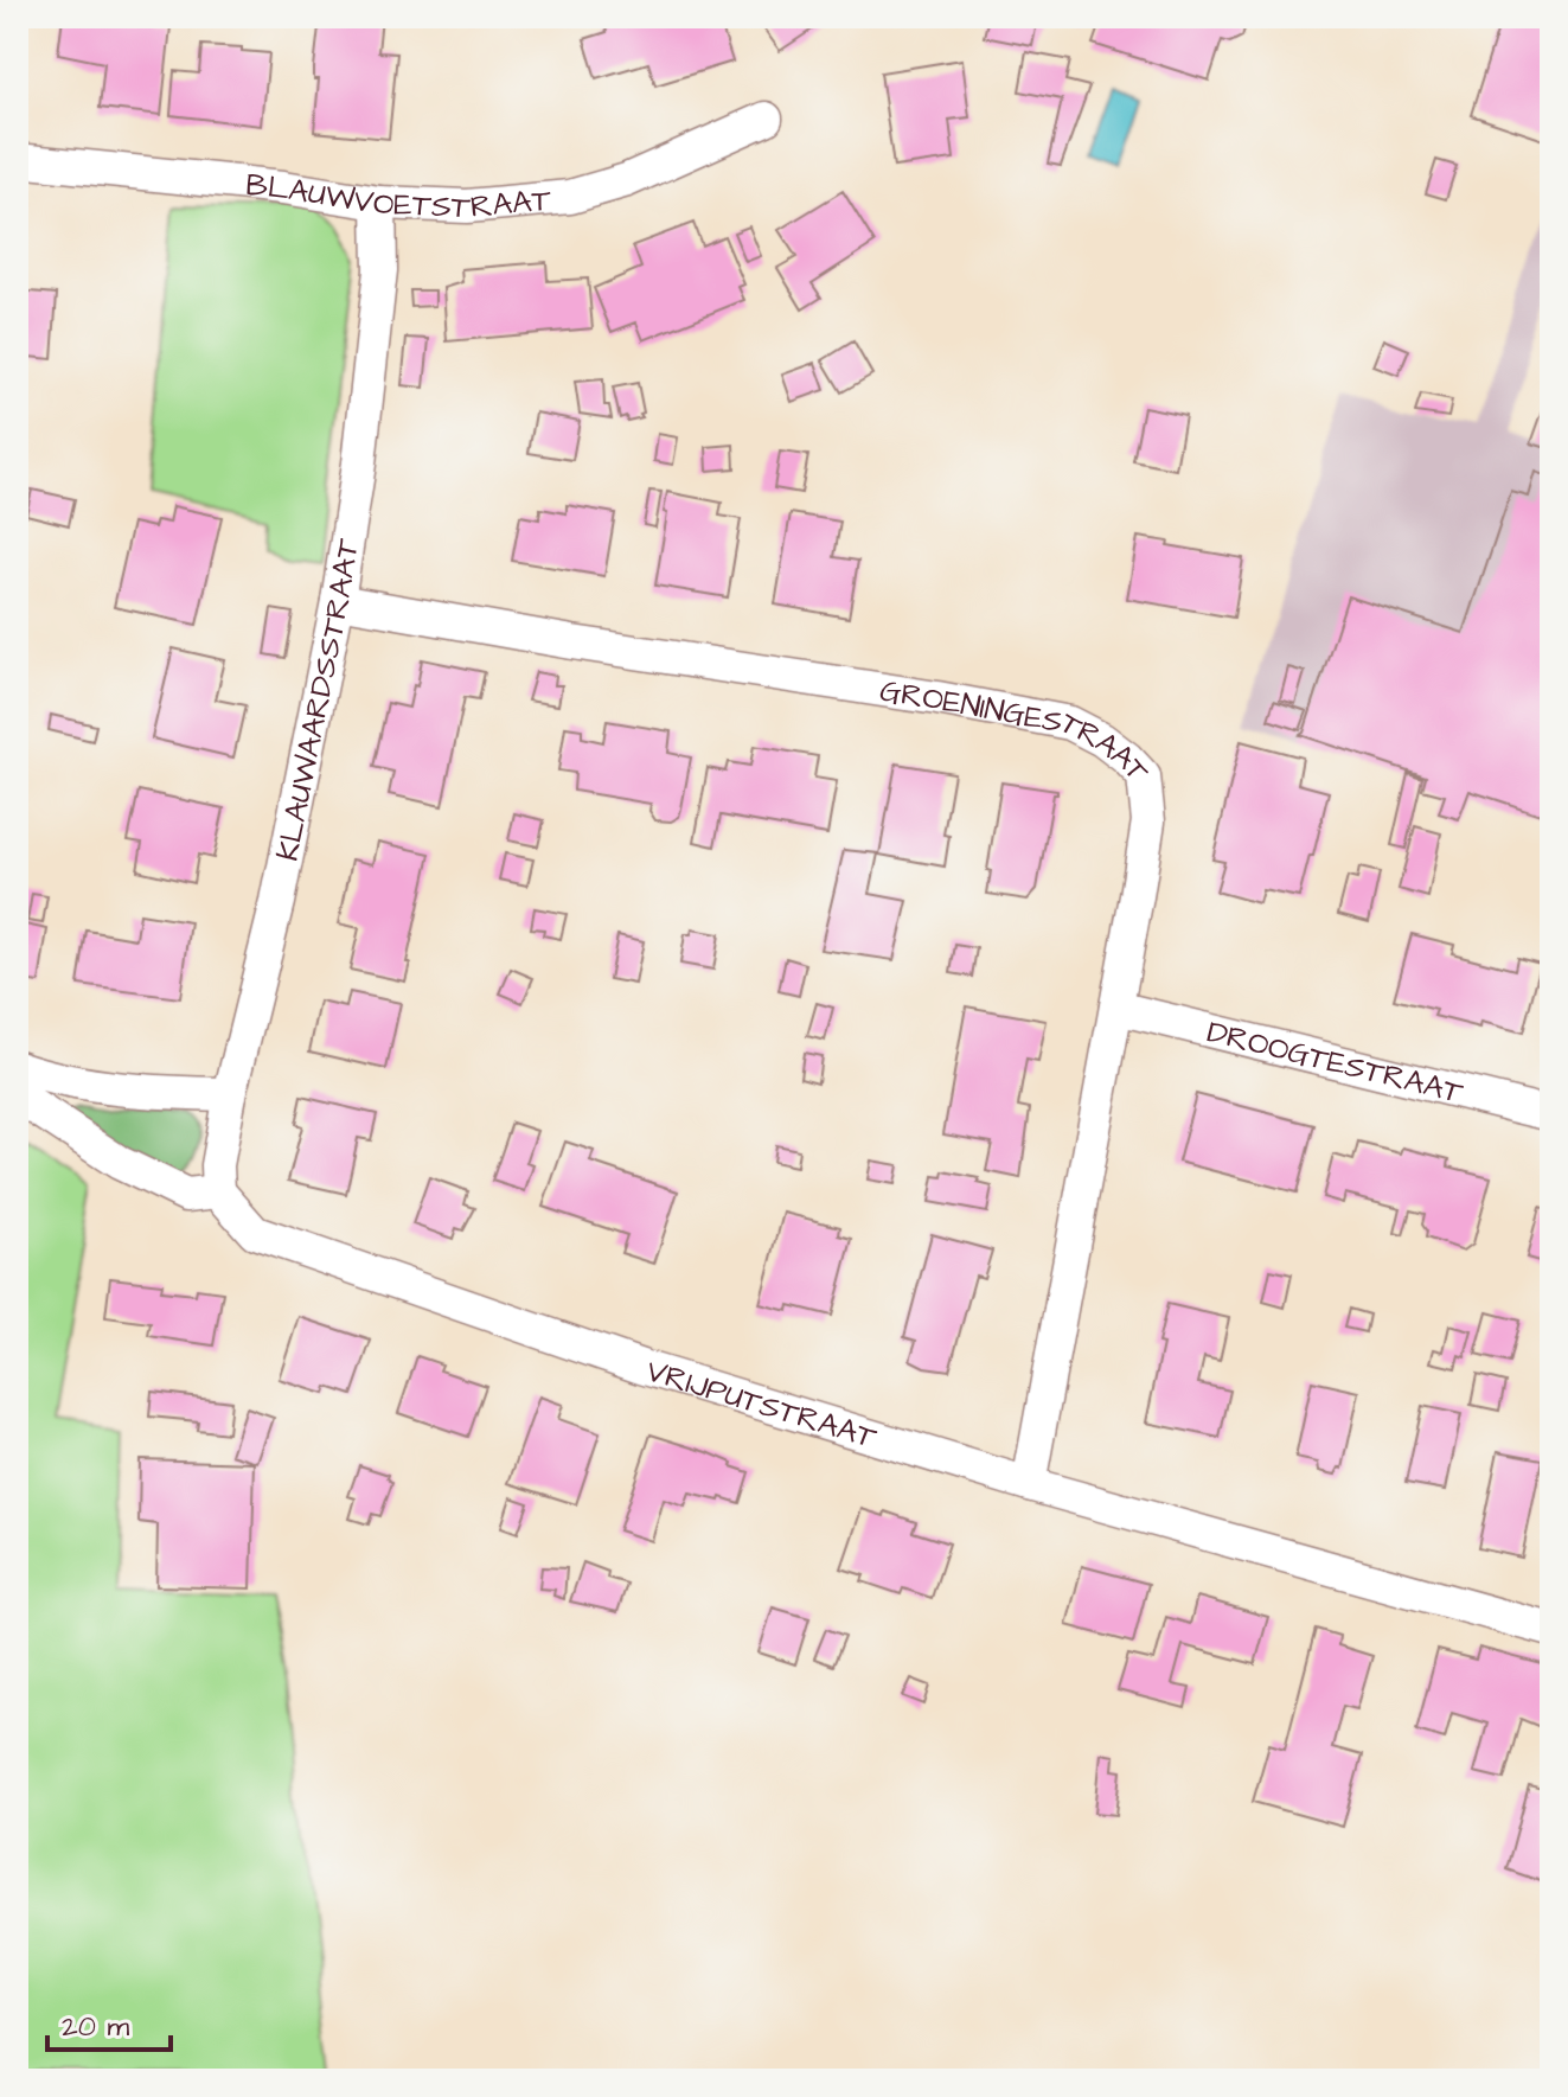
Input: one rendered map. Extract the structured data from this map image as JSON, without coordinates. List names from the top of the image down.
{
  "streets": {
    "street": [
      "BLAUWVOETSTRAAT",
      "KLAUWAARDSSTRAAT",
      "GROENINGESTRAAT",
      "DROOGTESTRAAT",
      "VRIJPUTSTRAAT"
    ]
  },
  "crossings": [
    ["BLAUWVOETSTRAAT", "KLAUWAARDSSTRAAT"],
    ["KLAUWAARDSSTRAAT", "GROENINGESTRAAT"],
    ["KLAUWAARDSSTRAAT", "VRIJPUTSTRAAT"],
    ["GROENINGESTRAAT", "DROOGTESTRAAT"],
    ["GROENINGESTRAAT", "VRIJPUTSTRAAT"]
  ],
  "scale_bar": "20 m"
}
